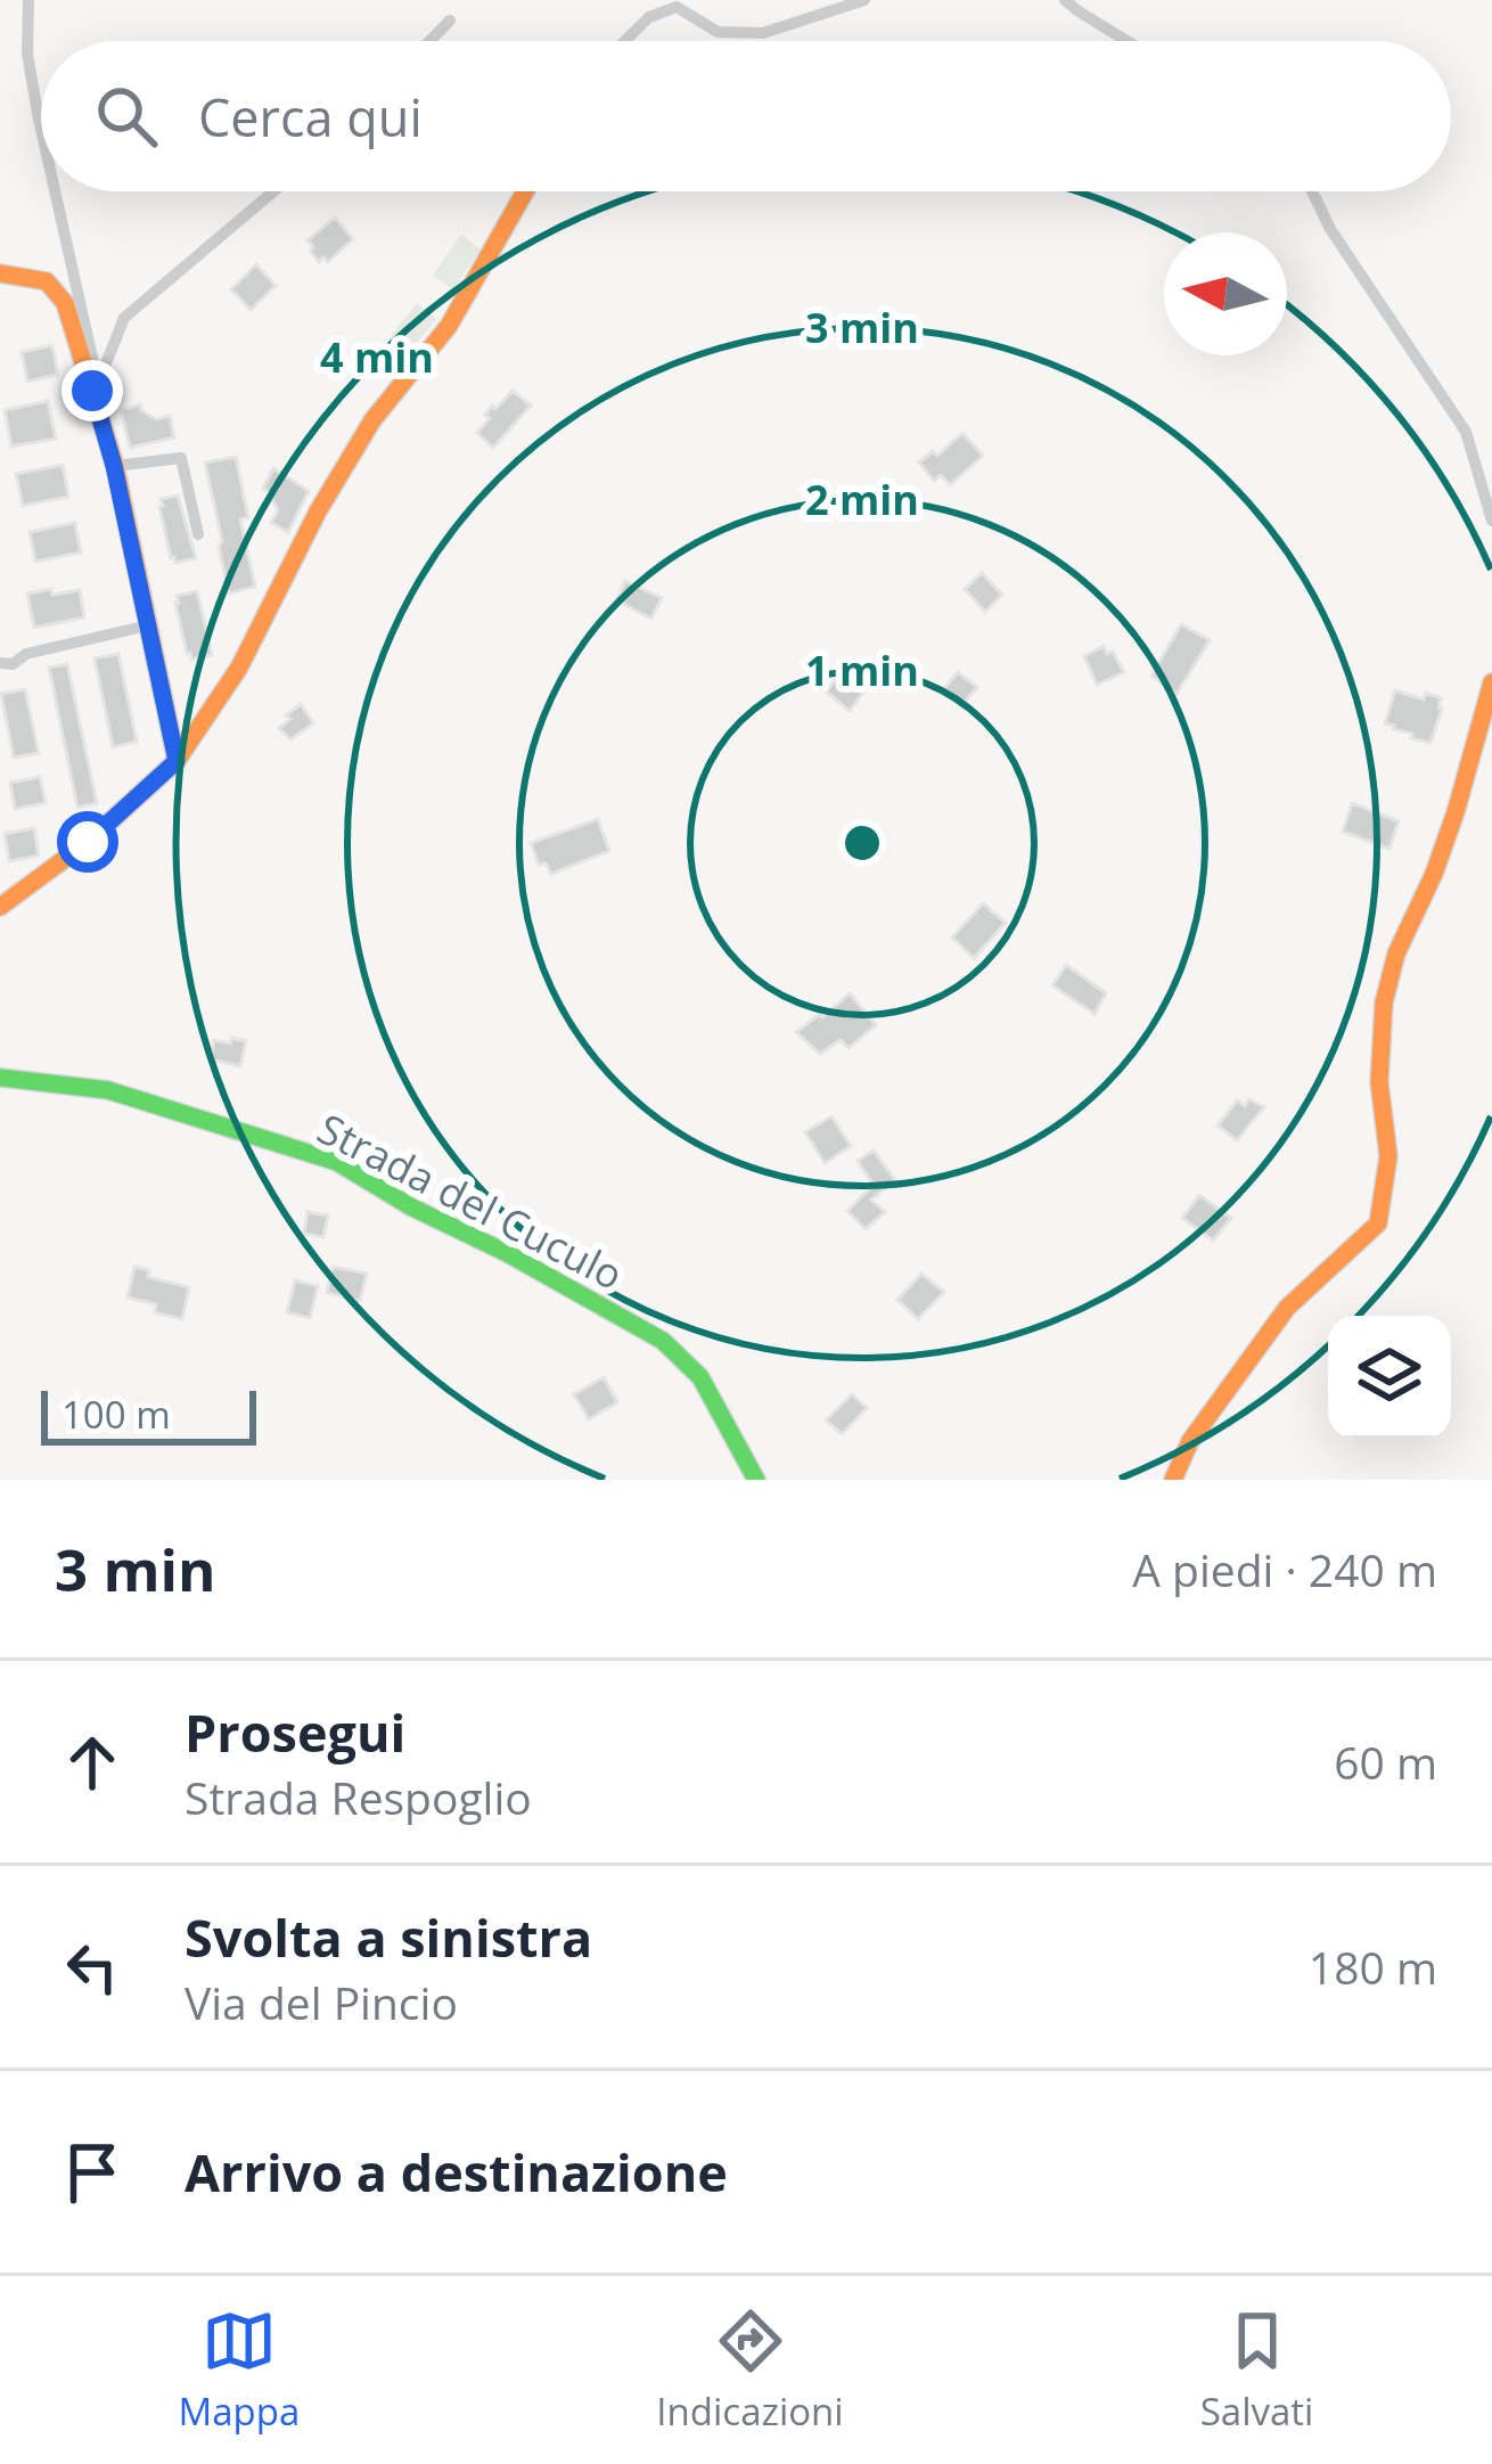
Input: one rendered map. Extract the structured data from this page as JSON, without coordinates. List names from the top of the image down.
{
  "streets": {
    "street": ["Strada del Cuculo"]
  },
  "scale_bar": "100 m",
  "north": "left",
  "page": {
    "search": "Cerca qui",
    "scale": "100 m",
    "heading": ["3 min", "A piedi · 240 m"],
    "list": [
      ["Prosegui", "Strada Respoglio", "60 m"],
      ["Svolta a sinistra", "Via del Pincio", "180 m"],
      "Arrivo a destinazione"
    ],
    "nav": ["Mappa", "Indicazioni", "Salvati"]
  },
  "rings": [
    "3 min",
    "4 min",
    "2 min",
    "1 min"
  ]
}
